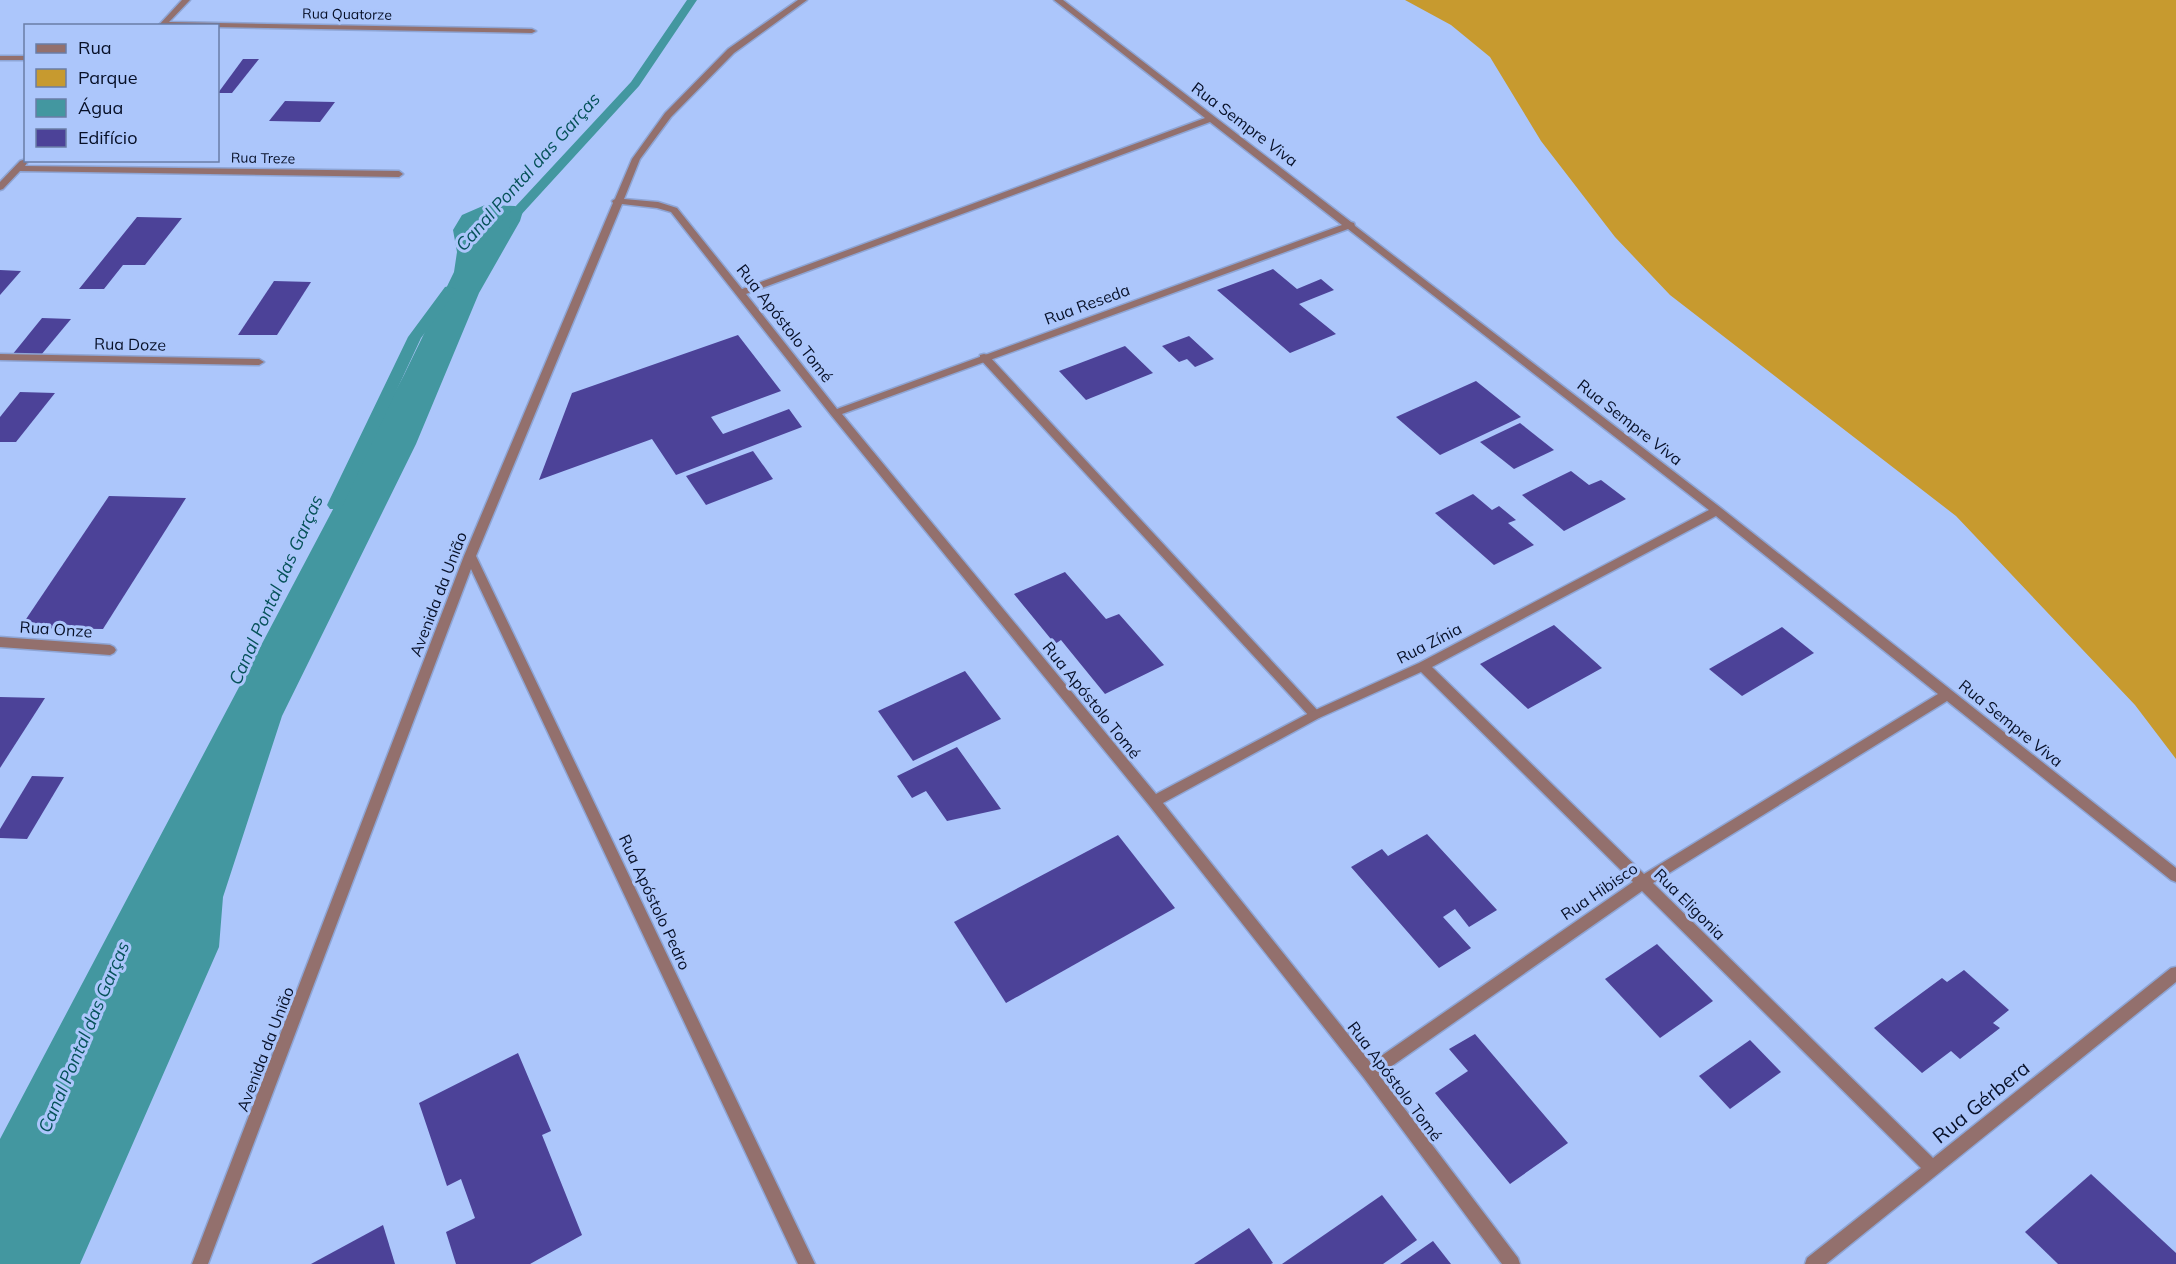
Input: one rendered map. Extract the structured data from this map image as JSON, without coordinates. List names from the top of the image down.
{
  "streets": {
    "street": [
      "Rua Quatorze",
      "Rua Sempre Viva",
      "Rua Treze",
      "Rua Reseda",
      "Rua Apóstolo Tomé",
      "Rua Doze",
      "Avenida da União",
      "Rua Onze",
      "Rua Zínia",
      "Rua Hibisco",
      "Rua Apóstolo Pedro",
      "Rua Eligonia",
      "Rua Gérbera"
    ]
  },
  "crossings": [
    ["Rua Sempre Viva", "Rua Reseda"],
    ["Rua Sempre Viva", "Rua Zínia"],
    ["Rua Sempre Viva", "Rua Hibisco"],
    ["Rua Reseda", "Rua Apóstolo Tomé"],
    ["Rua Apóstolo Tomé", "Avenida da União"],
    ["Rua Apóstolo Tomé", "Rua Zínia"],
    ["Rua Apóstolo Tomé", "Rua Hibisco"],
    ["Avenida da União", "Rua Apóstolo Pedro"],
    ["Rua Zínia", "Rua Eligonia"],
    ["Rua Hibisco", "Rua Eligonia"],
    ["Rua Eligonia", "Rua Gérbera"]
  ],
  "water": ["Canal Pontal das Garças"],
  "legend": [
    "Rua",
    "Parque",
    "Água",
    "Edifício"
  ]
}
